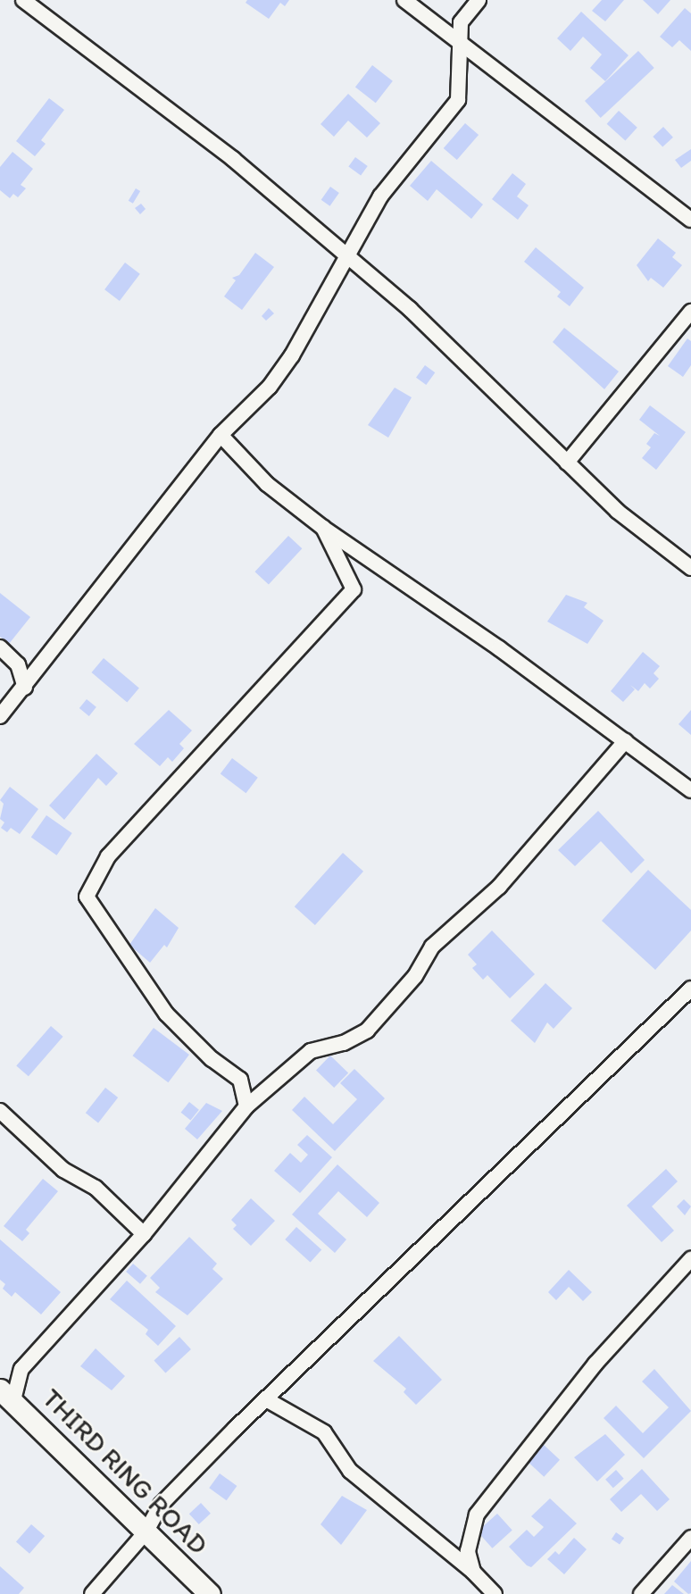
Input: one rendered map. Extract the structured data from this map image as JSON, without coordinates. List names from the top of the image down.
{
  "streets": {
    "street": ["THIRD RING ROAD"]
  }
}
